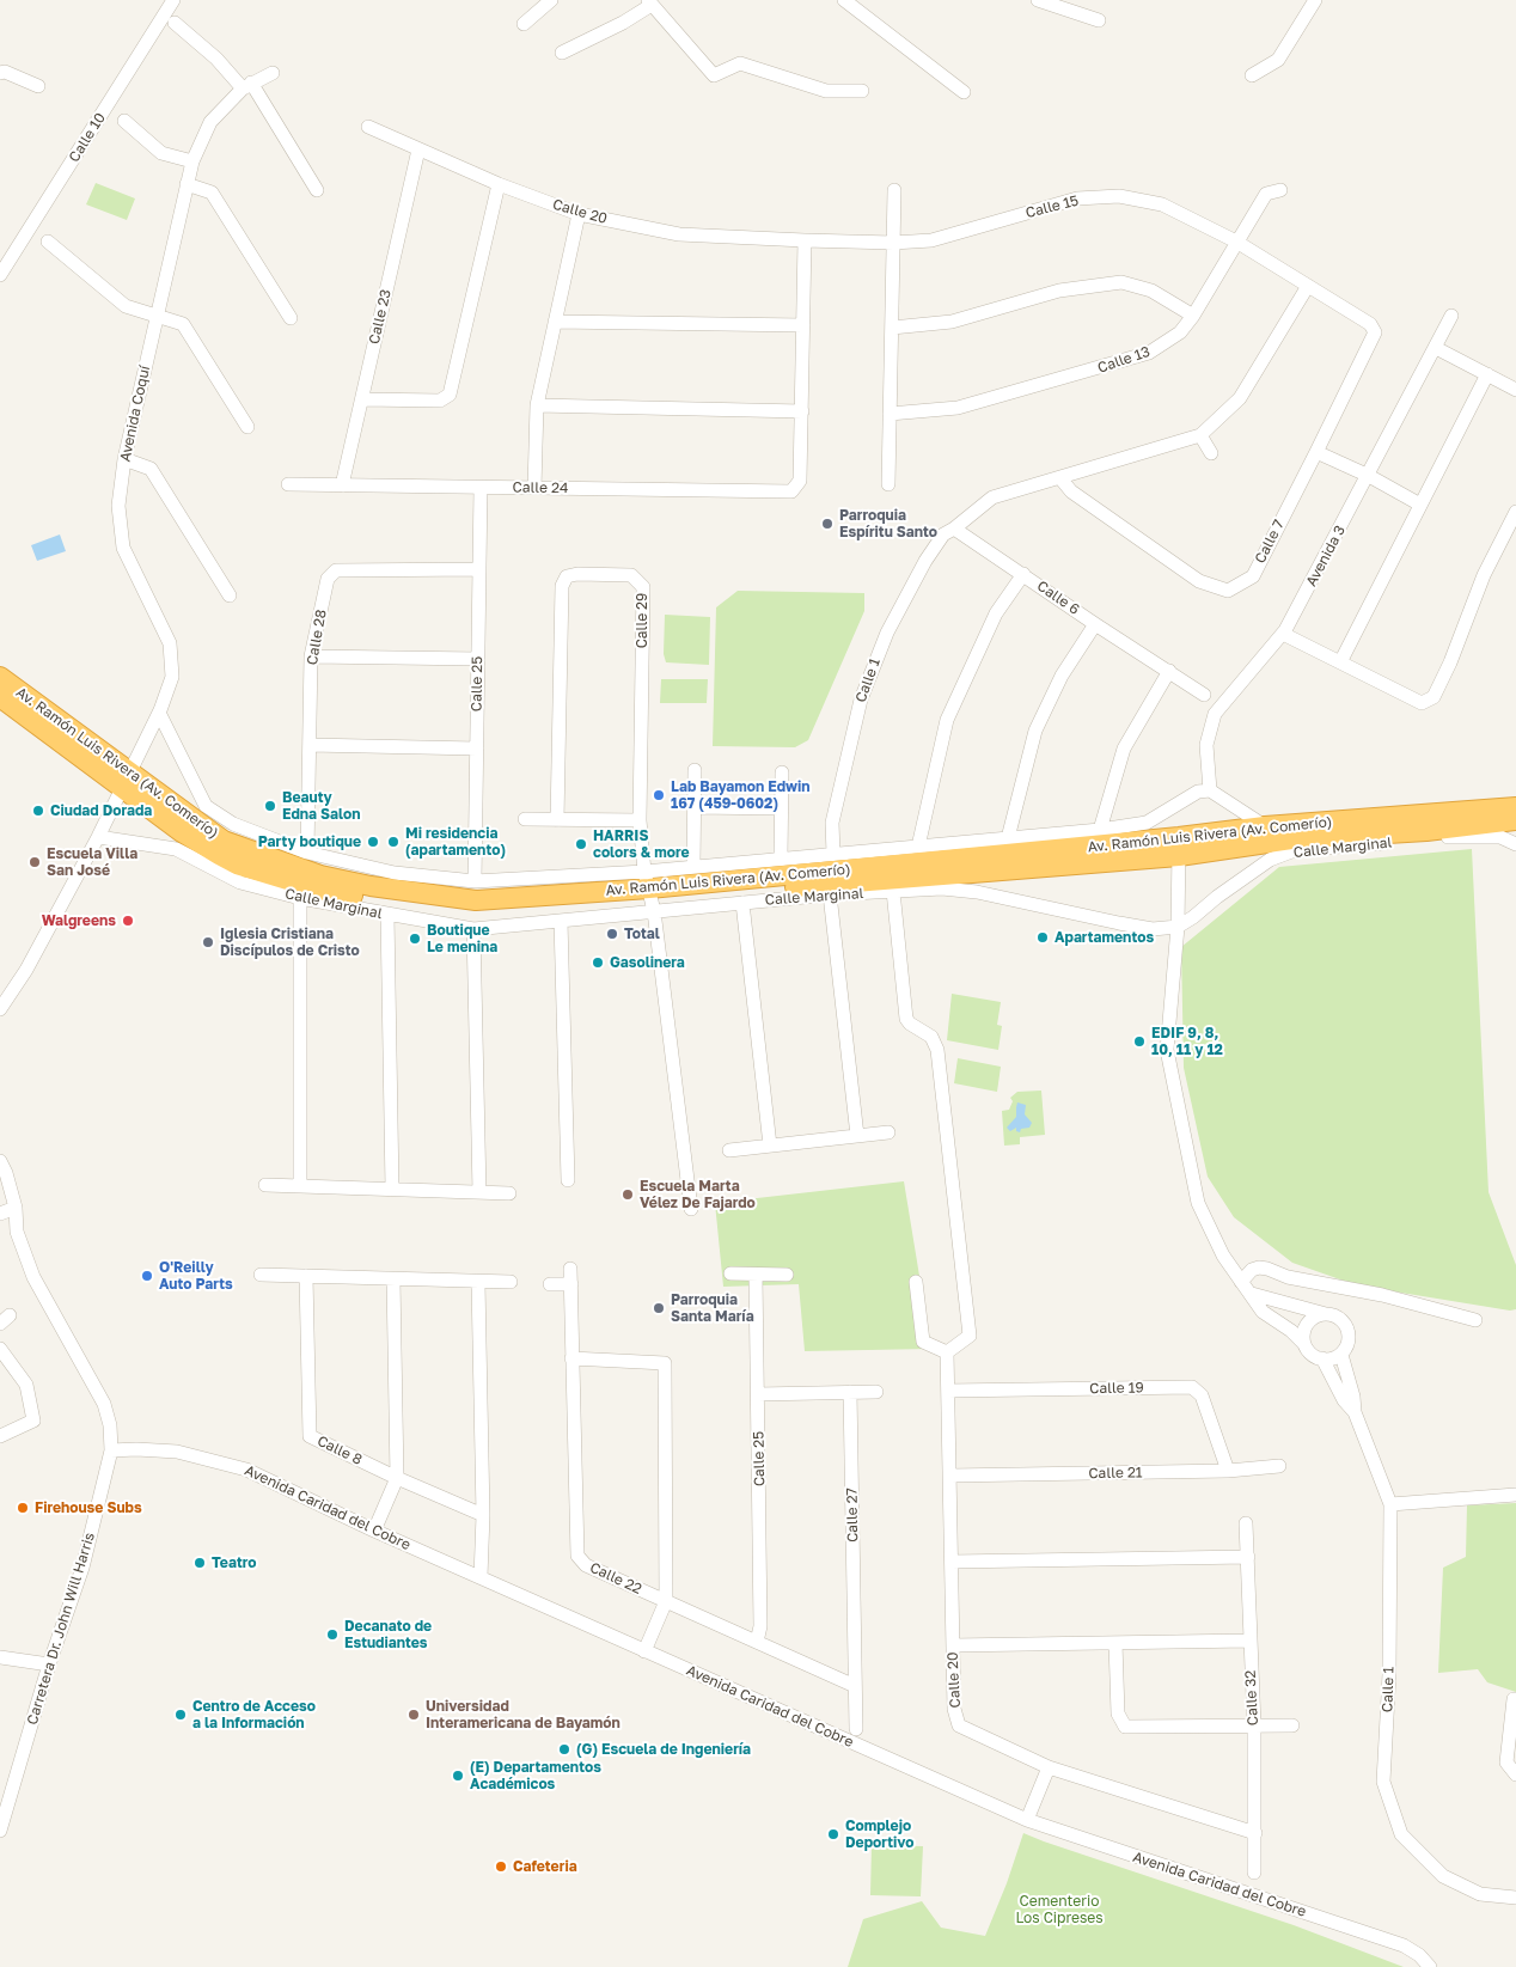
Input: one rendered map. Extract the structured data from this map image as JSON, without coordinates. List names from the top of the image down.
{
  "streets": {
    "highway": ["Av. Ramón Luis Rivera (Av. Comerío)"],
    "street": [
      "Calle 10",
      "Calle 15",
      "Calle 20",
      "Calle 23",
      "Calle 13",
      "Avenida Coquí",
      "Calle 24",
      "Calle 7",
      "Avenida 3",
      "Calle 6",
      "Calle 29",
      "Calle 28",
      "Calle 1",
      "Calle 25",
      "Calle Marginal",
      "Calle 19",
      "Calle 8",
      "Calle 21",
      "Avenida Caridad del Cobre",
      "Calle 27",
      "Calle 22",
      "Carretera Dr. John Will Harris",
      "Calle 32"
    ]
  },
  "crossings": [
    ["Calle 15", "Calle 20"],
    ["Calle 15", "Calle 13"],
    ["Calle 15", "Calle 7"],
    ["Calle 20", "Calle 23"],
    ["Calle 20", "Calle 19"],
    ["Calle 20", "Calle 21"],
    ["Calle 20", "Calle 32"],
    ["Calle 23", "Calle 24"],
    ["Avenida Coquí", "Av. Ramón Luis Rivera (Av. Comerío)"],
    ["Avenida Coquí", "Calle Marginal"],
    ["Calle 24", "Calle 25"],
    ["Avenida 3", "Calle Marginal"],
    ["Calle 6", "Calle 1"],
    ["Calle 29", "Av. Ramón Luis Rivera (Av. Comerío)"],
    ["Calle 29", "Calle Marginal"],
    ["Calle 28", "Calle 25"],
    ["Calle 28", "Calle Marginal"],
    ["Calle 1", "Calle Marginal"],
    ["Calle 25", "Calle Marginal"],
    ["Calle 25", "Calle 22"],
    ["Av. Ramón Luis Rivera (Av. Comerío)", "Calle Marginal"],
    ["Calle 19", "Calle 21"],
    ["Avenida Caridad del Cobre", "Carretera Dr. John Will Harris"],
    ["Calle 27", "Calle 22"]
  ],
  "parks": ["Cementerio Los Cipreses"],
  "places": [
    "Parroquia Espíritu Santo",
    "Lab Bayamon Edwin 167 (459-0602)",
    "Beauty Edna Salon",
    "Ciudad Dorada",
    "Party boutique",
    "Mi residencia (apartamento)",
    "HARRIS colors & more",
    "Escuela Villa San José",
    "Walgreens",
    "Total",
    "Apartamentos",
    "Boutique Le menina",
    "Iglesia Cristiana Discípulos de Cristo",
    "Gasolinera",
    "EDIF 9, 8, 10, 11 y 12",
    "Escuela Marta Vélez De Fajardo",
    "O'Reilly Auto Parts",
    "Parroquia Santa María",
    "Firehouse Subs",
    "Teatro",
    "Decanato de Estudiantes",
    "Centro de Acceso a la Información",
    "Universidad Interamericana de Bayamón",
    "(G) Escuela de Ingeniería",
    "(E) Departamentos Académicos",
    "Complejo Deportivo",
    "Cafeteria"
  ]
}
